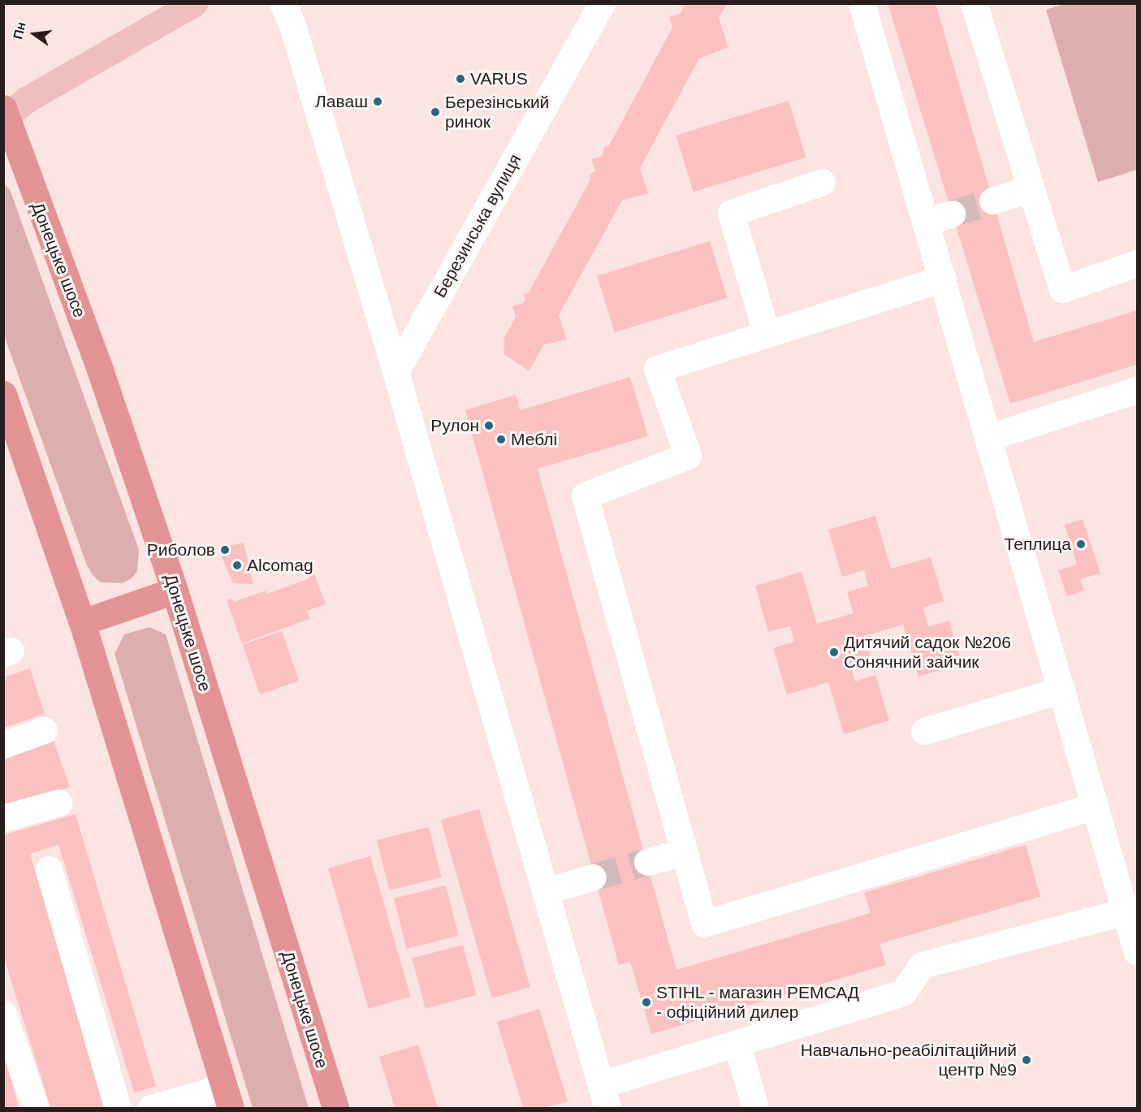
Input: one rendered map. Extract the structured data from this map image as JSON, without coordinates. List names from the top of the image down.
{
  "streets": {
    "highway": ["Донецьке шосе"],
    "street": ["Березинська вулиця"]
  },
  "places": [
    "VARUS",
    "Лаваш",
    "Березінський ринок",
    "Рулон",
    "Меблі",
    "Теплица",
    "Риболов",
    "Alcomag",
    "Дитячий садок №206 Сонячний зайчик",
    "STIHL - магазин РЕМСАД - офіційний дилер",
    "Навчально-реабілітаційний центр №9"
  ],
  "north": "left"
}
